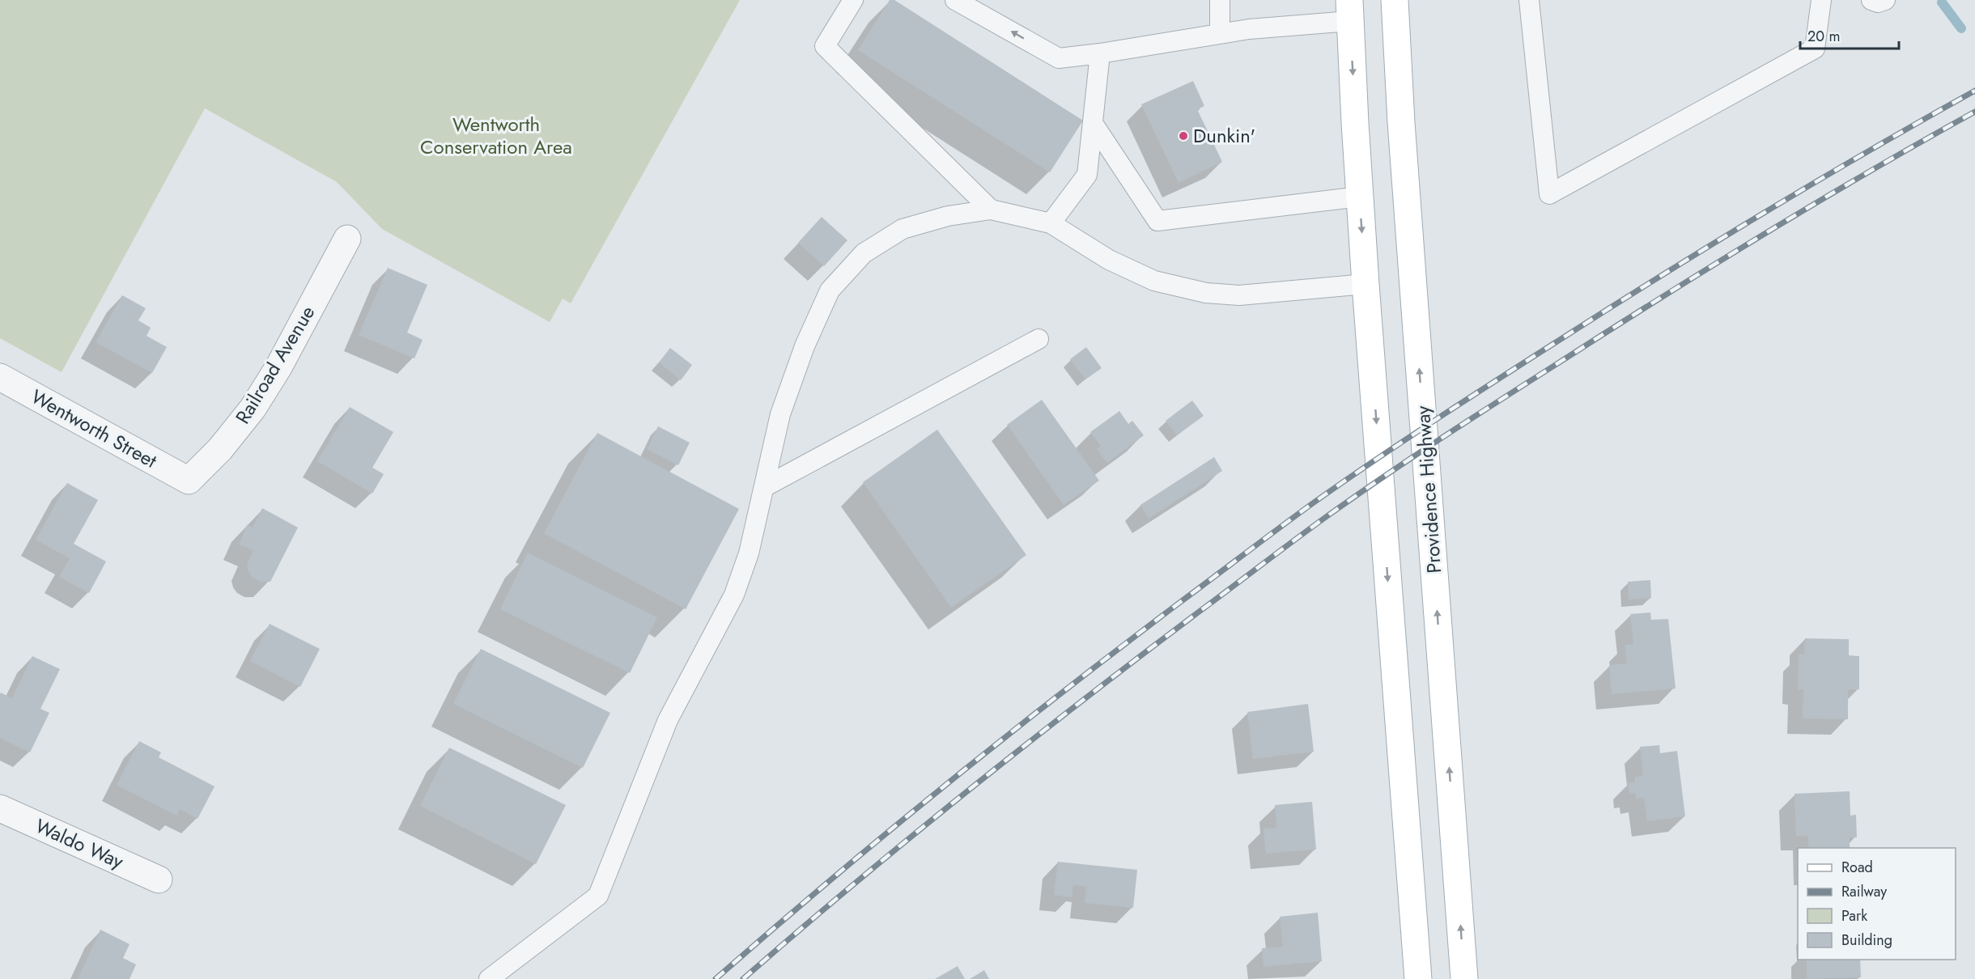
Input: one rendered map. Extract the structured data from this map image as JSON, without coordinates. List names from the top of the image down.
{
  "streets": {
    "main road": ["Providence Highway"],
    "street": ["Railroad Avenue", "Wentworth Street", "Waldo Way"]
  },
  "crossings": [
    ["Railroad Avenue", "Wentworth Street"]
  ],
  "parks": ["Wentworth Conservation Area"],
  "places": ["Dunkin'"],
  "legend": [
    "Road",
    "Railway",
    "Park",
    "Building"
  ],
  "scale_bar": "20 m"
}
